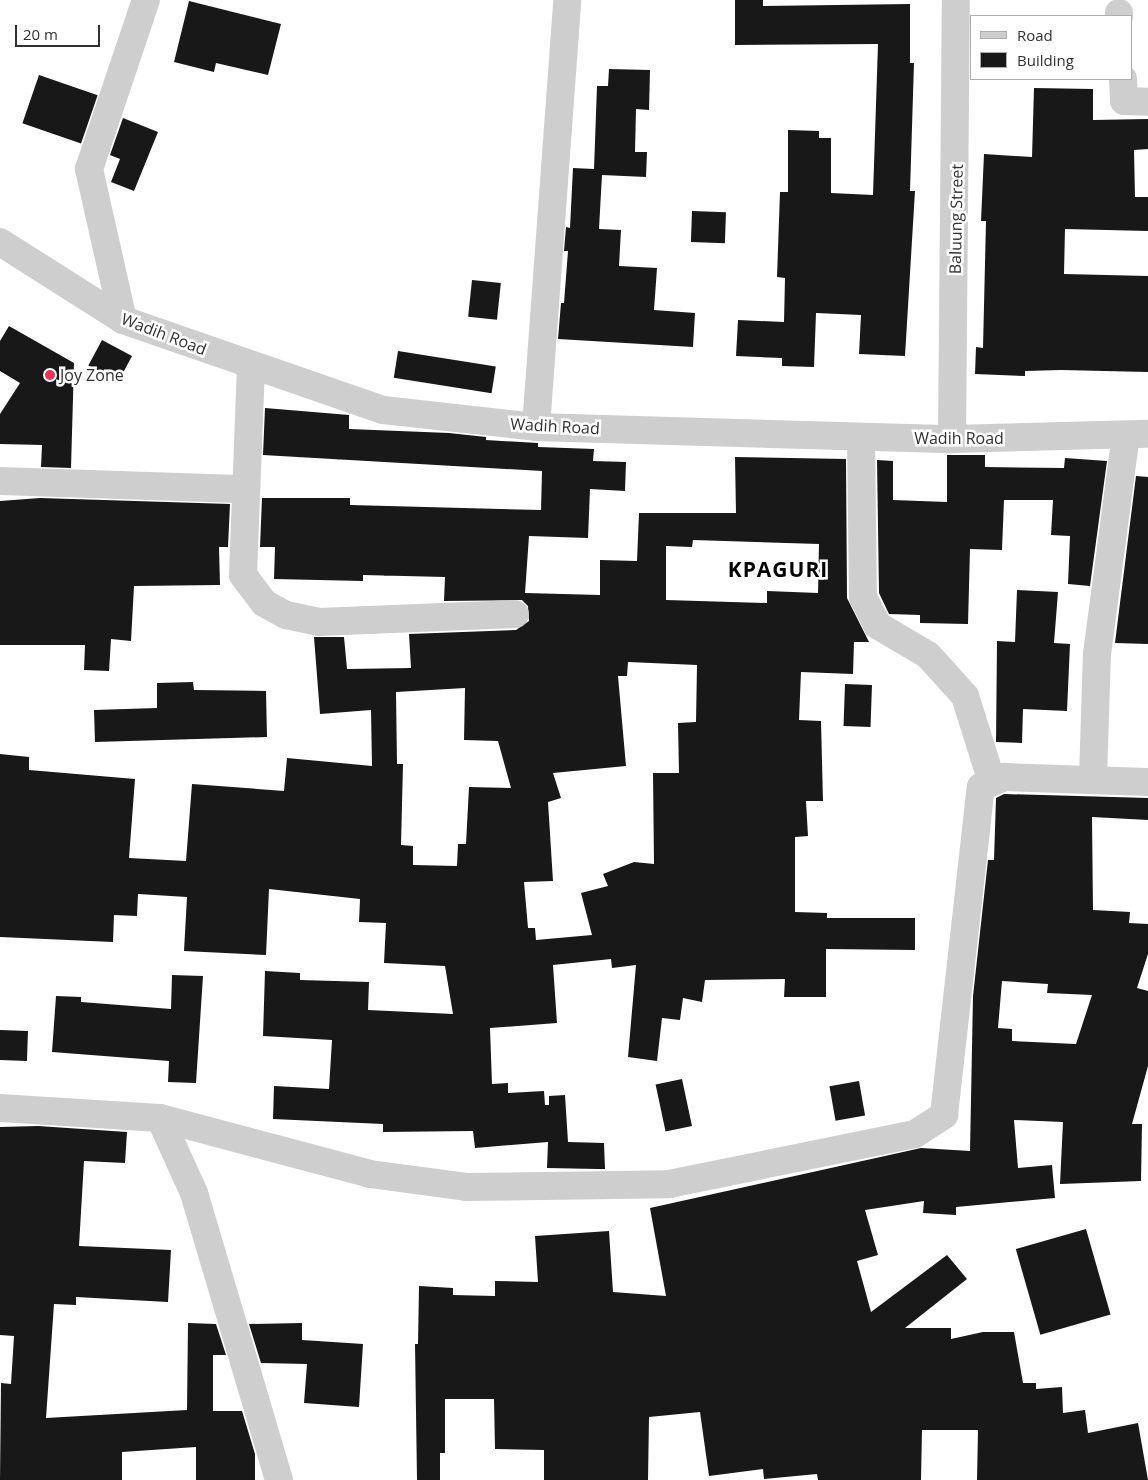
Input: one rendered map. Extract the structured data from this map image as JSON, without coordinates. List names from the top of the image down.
{
  "streets": {
    "street": ["Baluung Street", "Wadih Road"]
  },
  "crossings": [
    ["Baluung Street", "Wadih Road"]
  ],
  "districts": ["KPAGURI"],
  "places": ["Joy Zone"],
  "legend": ["Road", "Building"],
  "scale_bar": "20 m"
}
